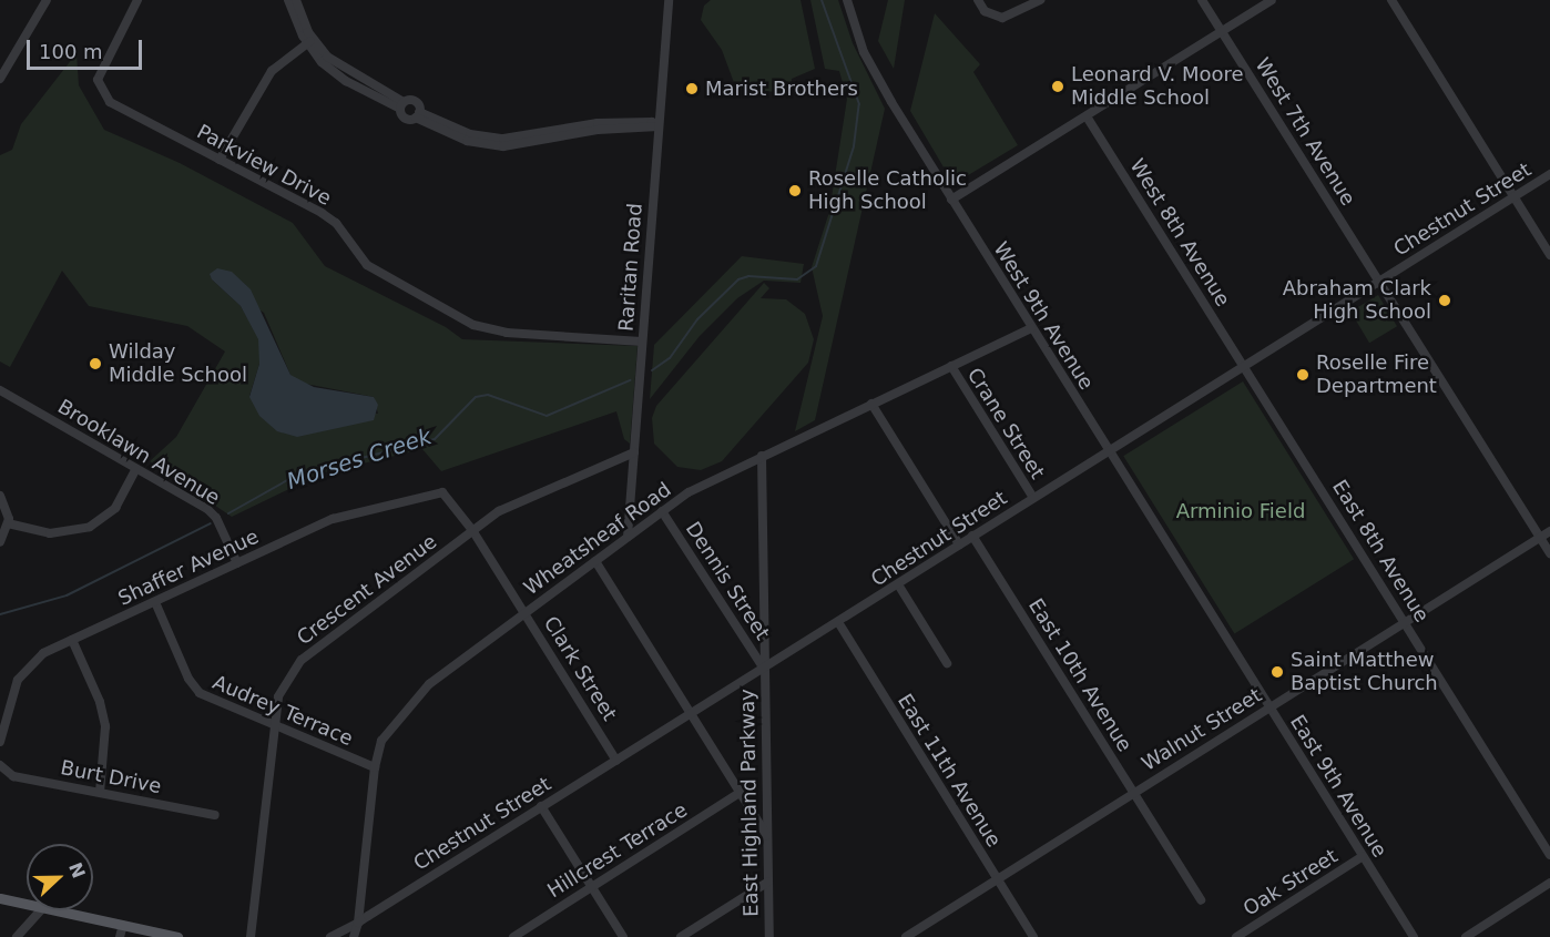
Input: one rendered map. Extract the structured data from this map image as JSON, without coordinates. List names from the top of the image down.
{
  "streets": {
    "street": [
      "West 7th Avenue",
      "Parkview Drive",
      "Chestnut Street",
      "West 8th Avenue",
      "Raritan Road",
      "West 9th Avenue",
      "Crane Street",
      "Brooklawn Avenue",
      "Wheatsheaf Road",
      "East 8th Avenue",
      "Shaffer Avenue",
      "Dennis Street",
      "Crescent Avenue",
      "Clark Street",
      "East 10th Avenue",
      "Audrey Terrace",
      "Walnut Street",
      "East 11th Avenue",
      "Burt Drive",
      "East 9th Avenue",
      "East Highland Parkway",
      "Hillcrest Terrace",
      "Oak Street"
    ]
  },
  "crossings": [
    ["West 7th Avenue", "Chestnut Street"],
    ["West 7th Avenue", "Walnut Street"],
    ["Parkview Drive", "Raritan Road"],
    ["Chestnut Street", "West 8th Avenue"],
    ["Chestnut Street", "West 9th Avenue"],
    ["Chestnut Street", "Crane Street"],
    ["Chestnut Street", "Wheatsheaf Road"],
    ["Chestnut Street", "East 8th Avenue"],
    ["Chestnut Street", "Dennis Street"],
    ["Chestnut Street", "Clark Street"],
    ["Chestnut Street", "East 10th Avenue"],
    ["Chestnut Street", "East 11th Avenue"],
    ["Chestnut Street", "East 9th Avenue"],
    ["Chestnut Street", "East Highland Parkway"],
    ["West 8th Avenue", "East 8th Avenue"],
    ["Raritan Road", "Wheatsheaf Road"],
    ["Raritan Road", "Crescent Avenue"],
    ["West 9th Avenue", "Wheatsheaf Road"],
    ["West 9th Avenue", "East 9th Avenue"],
    ["Crane Street", "Wheatsheaf Road"],
    ["Brooklawn Avenue", "Shaffer Avenue"],
    ["Wheatsheaf Road", "Dennis Street"],
    ["Wheatsheaf Road", "Clark Street"],
    ["Wheatsheaf Road", "Audrey Terrace"],
    ["Wheatsheaf Road", "East Highland Parkway"],
    ["East 8th Avenue", "Walnut Street"],
    ["Shaffer Avenue", "Clark Street"],
    ["Shaffer Avenue", "Audrey Terrace"],
    ["Dennis Street", "East Highland Parkway"],
    ["Crescent Avenue", "Clark Street"],
    ["Crescent Avenue", "Audrey Terrace"],
    ["East 10th Avenue", "Walnut Street"],
    ["Walnut Street", "East 11th Avenue"],
    ["Walnut Street", "East 9th Avenue"],
    ["East 9th Avenue", "Oak Street"]
  ],
  "water": ["Morses Creek"],
  "parks": ["Arminio Field"],
  "places": [
    "Leonard V. Moore Middle School",
    "Marist Brothers",
    "Roselle Catholic High School",
    "Abraham Clark High School",
    "Wilday Middle School",
    "Roselle Fire Department",
    "Saint Matthew Baptist Church"
  ],
  "scale_bar": "100 m",
  "north": "right"
}
